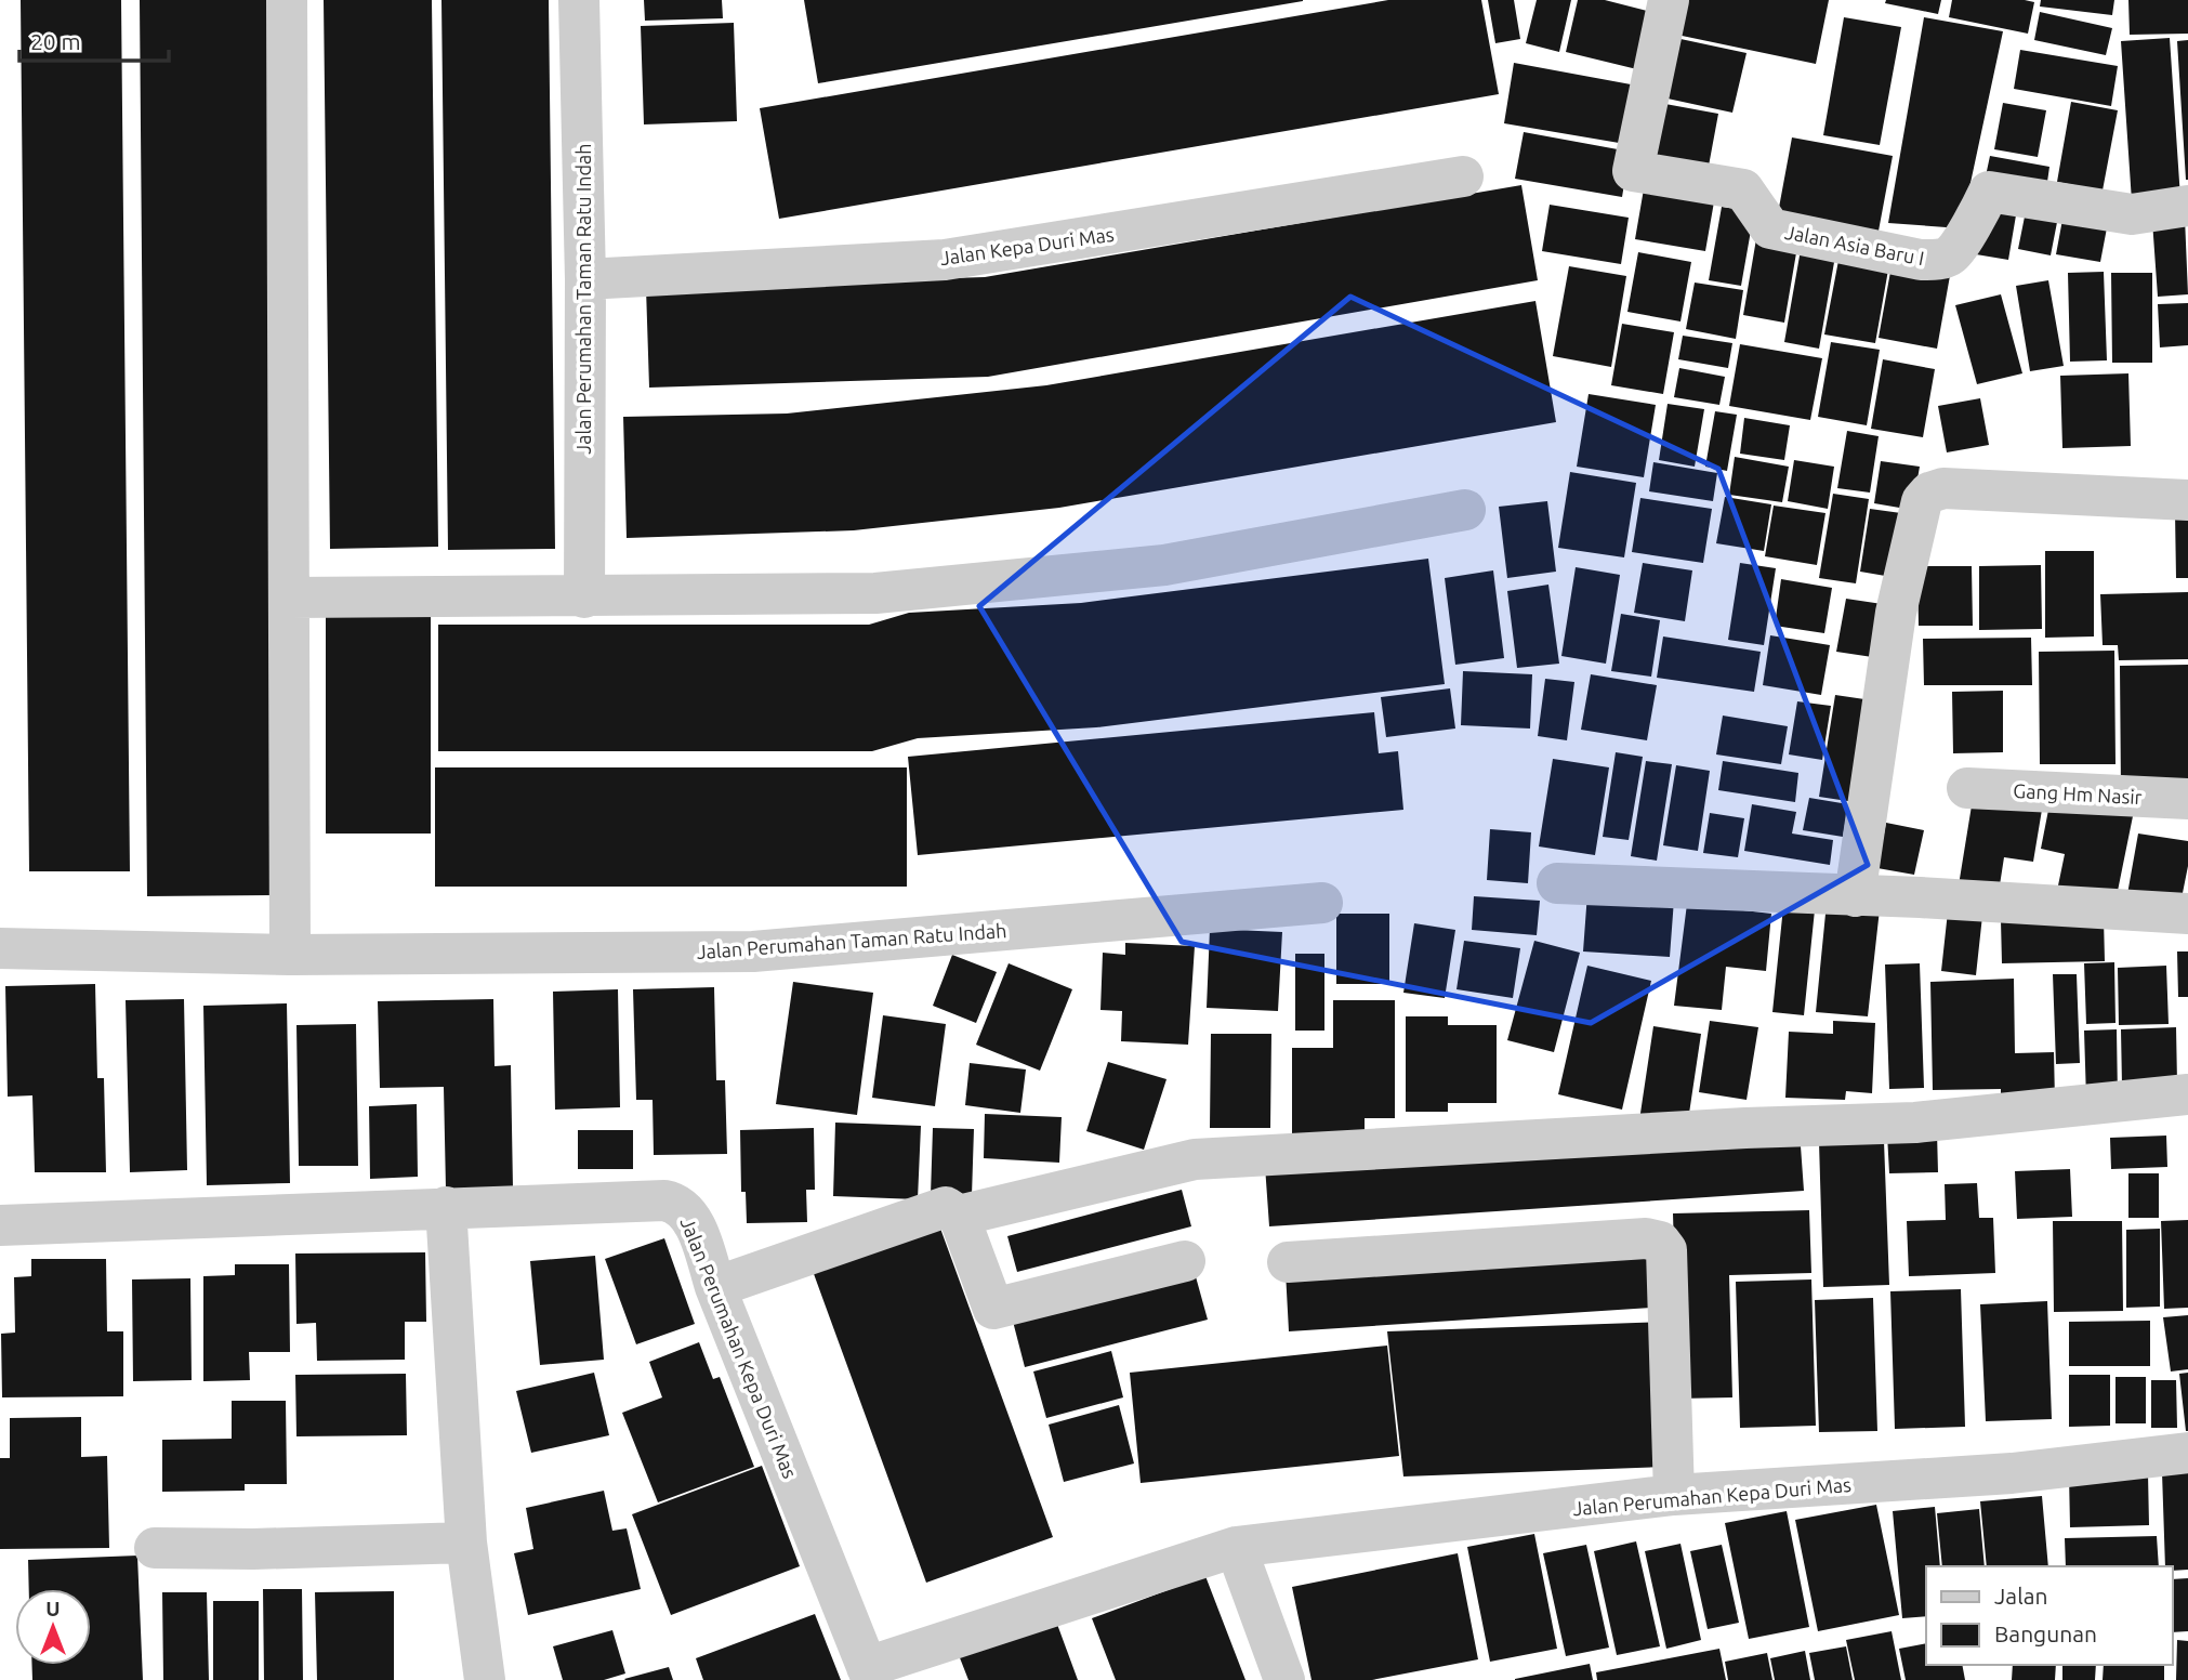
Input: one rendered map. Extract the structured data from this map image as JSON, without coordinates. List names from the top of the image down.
{
  "streets": {
    "street": [
      "Jalan Asia Baru I",
      "Jalan Kepa Duri Mas",
      "Jalan Perumahan Taman Ratu Indah",
      "Gang Hm Nasir",
      "Jalan Perumahan Kepa Duri Mas"
    ]
  },
  "crossings": [
    ["Jalan Kepa Duri Mas", "Jalan Perumahan Taman Ratu Indah"]
  ],
  "legend": ["Jalan", "Bangunan"],
  "scale_bar": "20 m",
  "north": "top"
}
